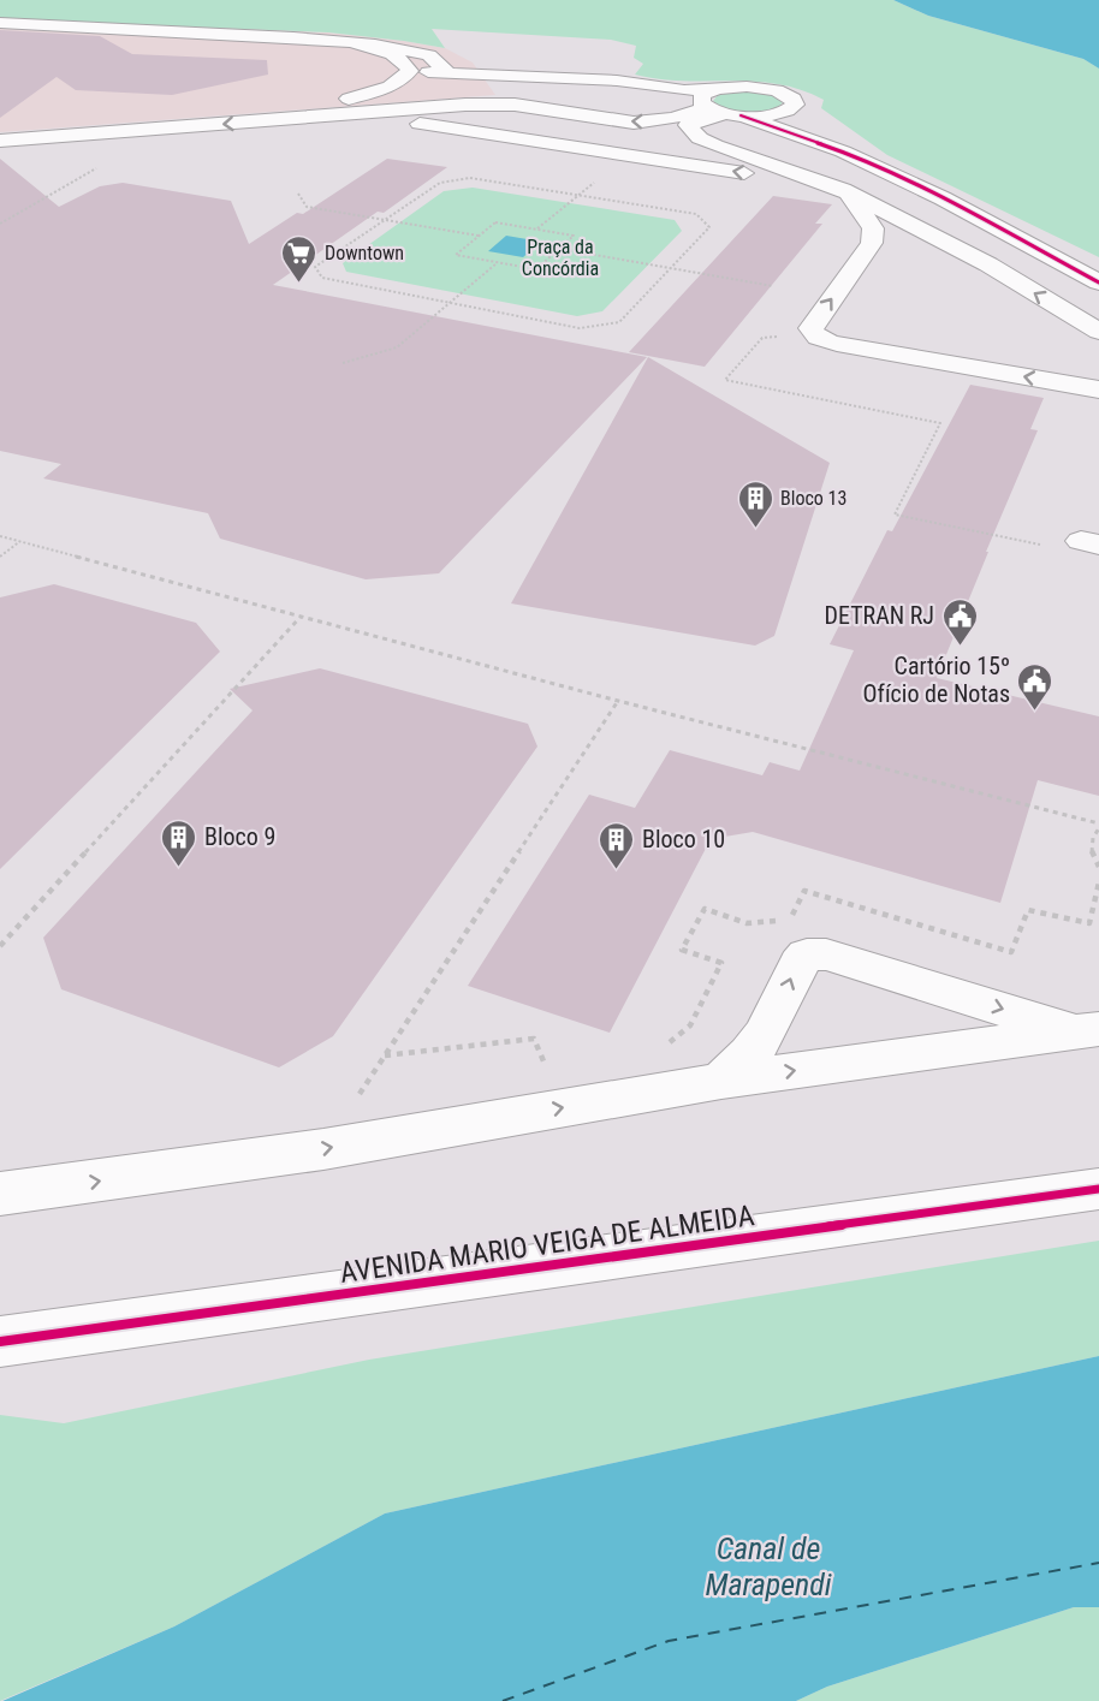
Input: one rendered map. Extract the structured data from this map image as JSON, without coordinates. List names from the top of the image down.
{
  "streets": {
    "street": ["AVENIDA MARIO VEIGA DE ALMEIDA"]
  },
  "water": ["Canal de Marapendi"],
  "parks": ["Praça da Concórdia"],
  "places": {
    "supermarket": ["Downtown"],
    "building": ["Bloco 13", "Bloco 9", "Bloco 10"],
    "public building": ["DETRAN RJ", "Cartório 15º Ofício de Notas"]
  }
}
